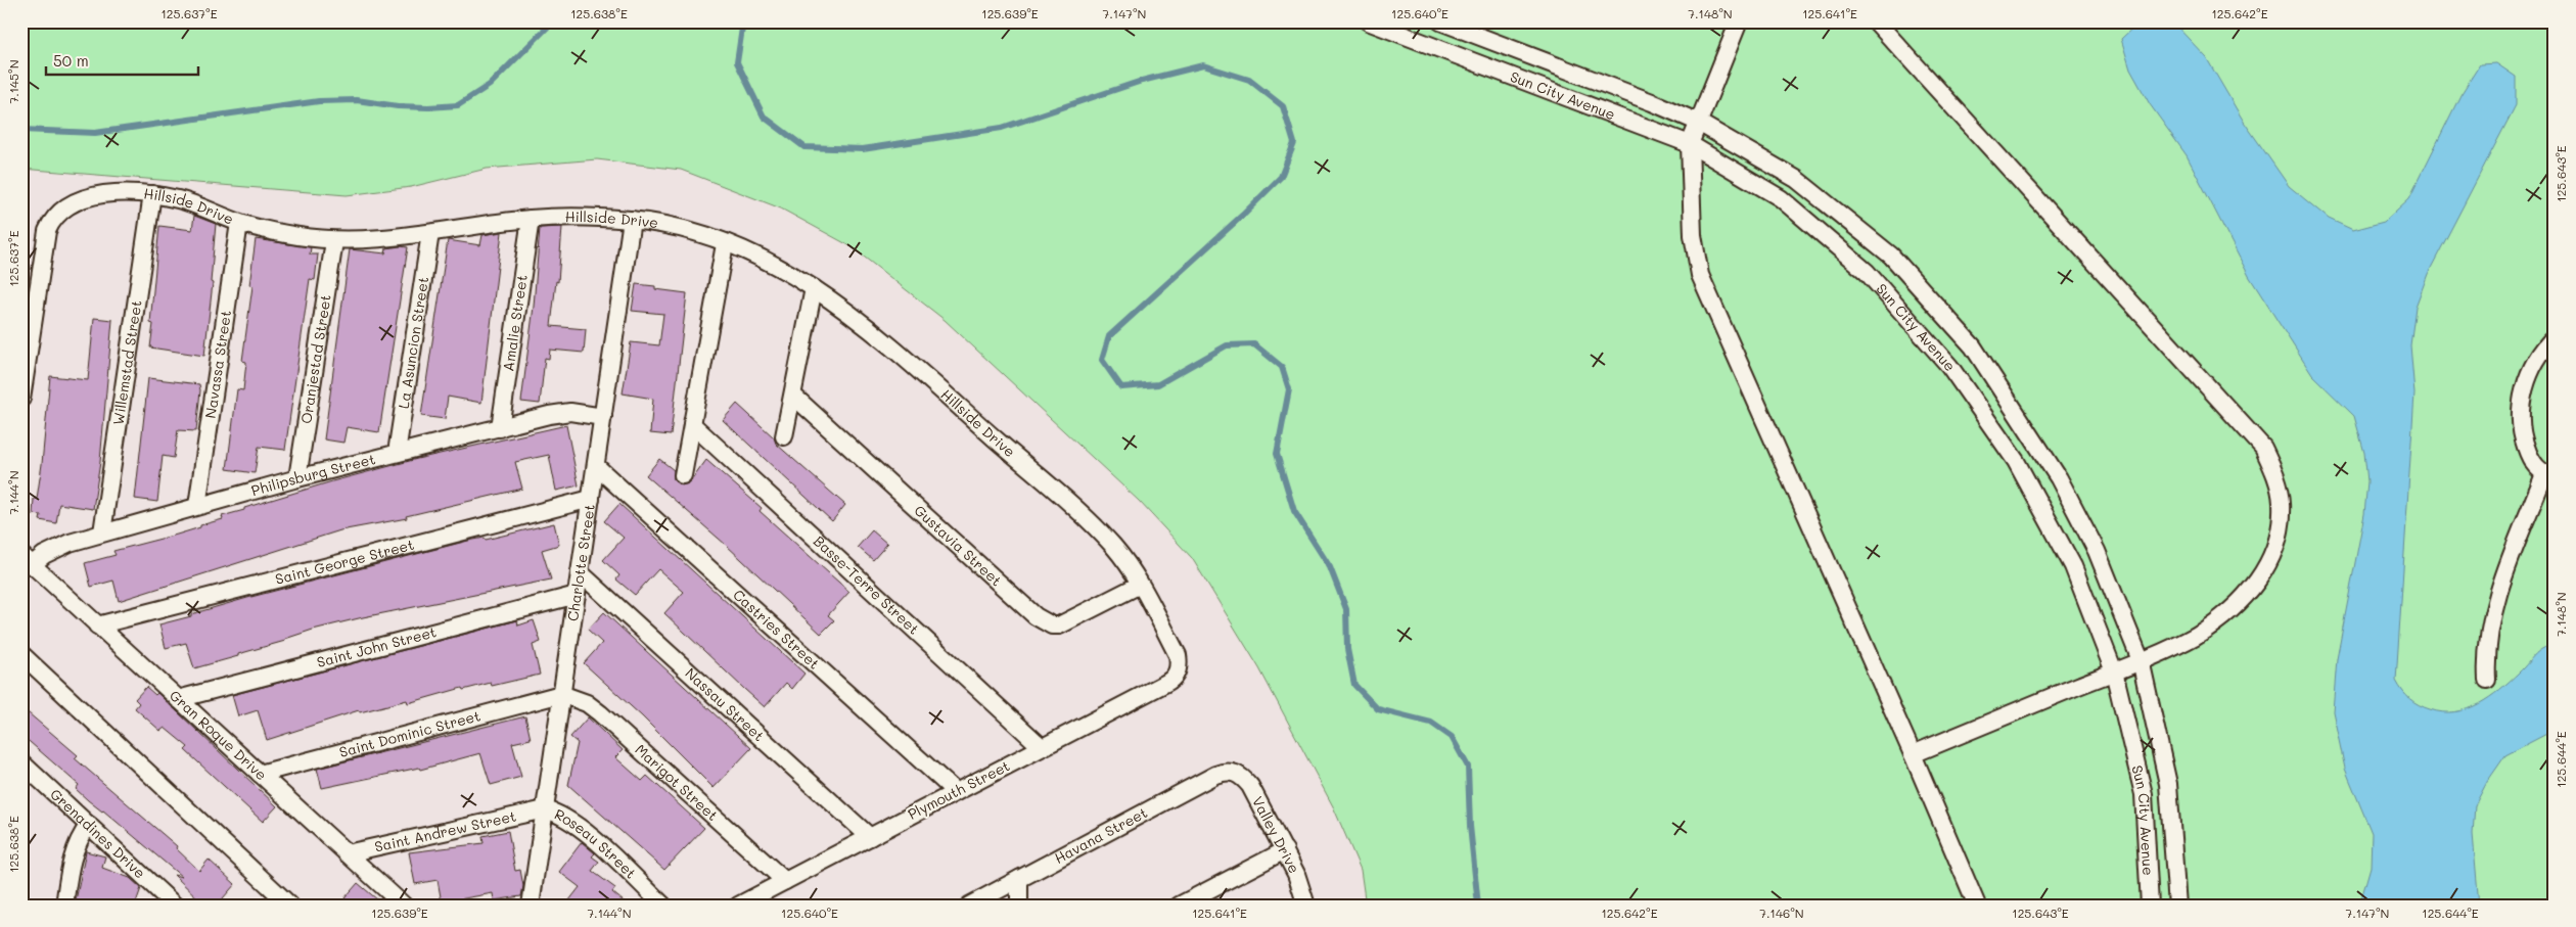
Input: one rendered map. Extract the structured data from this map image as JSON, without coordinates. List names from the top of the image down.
{
  "streets": {
    "street": [
      "Sun City Avenue",
      "Hillside Drive",
      "Amalie Street",
      "La Asuncion Street",
      "Oranjestad Street",
      "Willemstad Street",
      "Navassa Street",
      "Philipsburg Street",
      "Gustavia Street",
      "Saint George Street",
      "Charlotte Street",
      "Basse-Terre Street",
      "Castries Street",
      "Saint John Street",
      "Nassau Street",
      "Saint Dominic Street",
      "Gran Roque Drive",
      "Marigot Street",
      "Plymouth Street",
      "Saint Andrew Street",
      "Grenadines Drive",
      "Havana Street",
      "Valley Drive",
      "Roseau Street"
    ]
  },
  "crossings": [
    ["Hillside Drive", "Amalie Street"],
    ["Hillside Drive", "La Asuncion Street"],
    ["Hillside Drive", "Oranjestad Street"],
    ["Hillside Drive", "Willemstad Street"],
    ["Hillside Drive", "Navassa Street"],
    ["Hillside Drive", "Gustavia Street"],
    ["Hillside Drive", "Charlotte Street"],
    ["Hillside Drive", "Plymouth Street"],
    ["Amalie Street", "Philipsburg Street"],
    ["La Asuncion Street", "Philipsburg Street"],
    ["Oranjestad Street", "Philipsburg Street"],
    ["Willemstad Street", "Philipsburg Street"],
    ["Navassa Street", "Philipsburg Street"],
    ["Philipsburg Street", "Charlotte Street"],
    ["Philipsburg Street", "Gran Roque Drive"],
    ["Saint George Street", "Charlotte Street"],
    ["Saint George Street", "Gran Roque Drive"],
    ["Charlotte Street", "Castries Street"],
    ["Charlotte Street", "Saint John Street"],
    ["Charlotte Street", "Nassau Street"],
    ["Charlotte Street", "Saint Dominic Street"],
    ["Charlotte Street", "Marigot Street"],
    ["Charlotte Street", "Saint Andrew Street"],
    ["Charlotte Street", "Roseau Street"],
    ["Basse-Terre Street", "Plymouth Street"],
    ["Castries Street", "Plymouth Street"],
    ["Saint John Street", "Gran Roque Drive"],
    ["Nassau Street", "Plymouth Street"],
    ["Saint Dominic Street", "Gran Roque Drive"],
    ["Saint Dominic Street", "Marigot Street"],
    ["Gran Roque Drive", "Saint Andrew Street"],
    ["Marigot Street", "Plymouth Street"],
    ["Saint Andrew Street", "Roseau Street"],
    ["Havana Street", "Valley Drive"]
  ],
  "scale_bar": "50 m",
  "coordinates": [
    "125.637°E",
    "125.638°E",
    "125.639°E",
    "7.147°N",
    "125.640°E",
    "7.148°N",
    "125.641°E",
    "125.642°E",
    "7.145°N",
    "125.643°E",
    "7.144°N",
    "125.644°E",
    "7.146°N"
  ]
}
